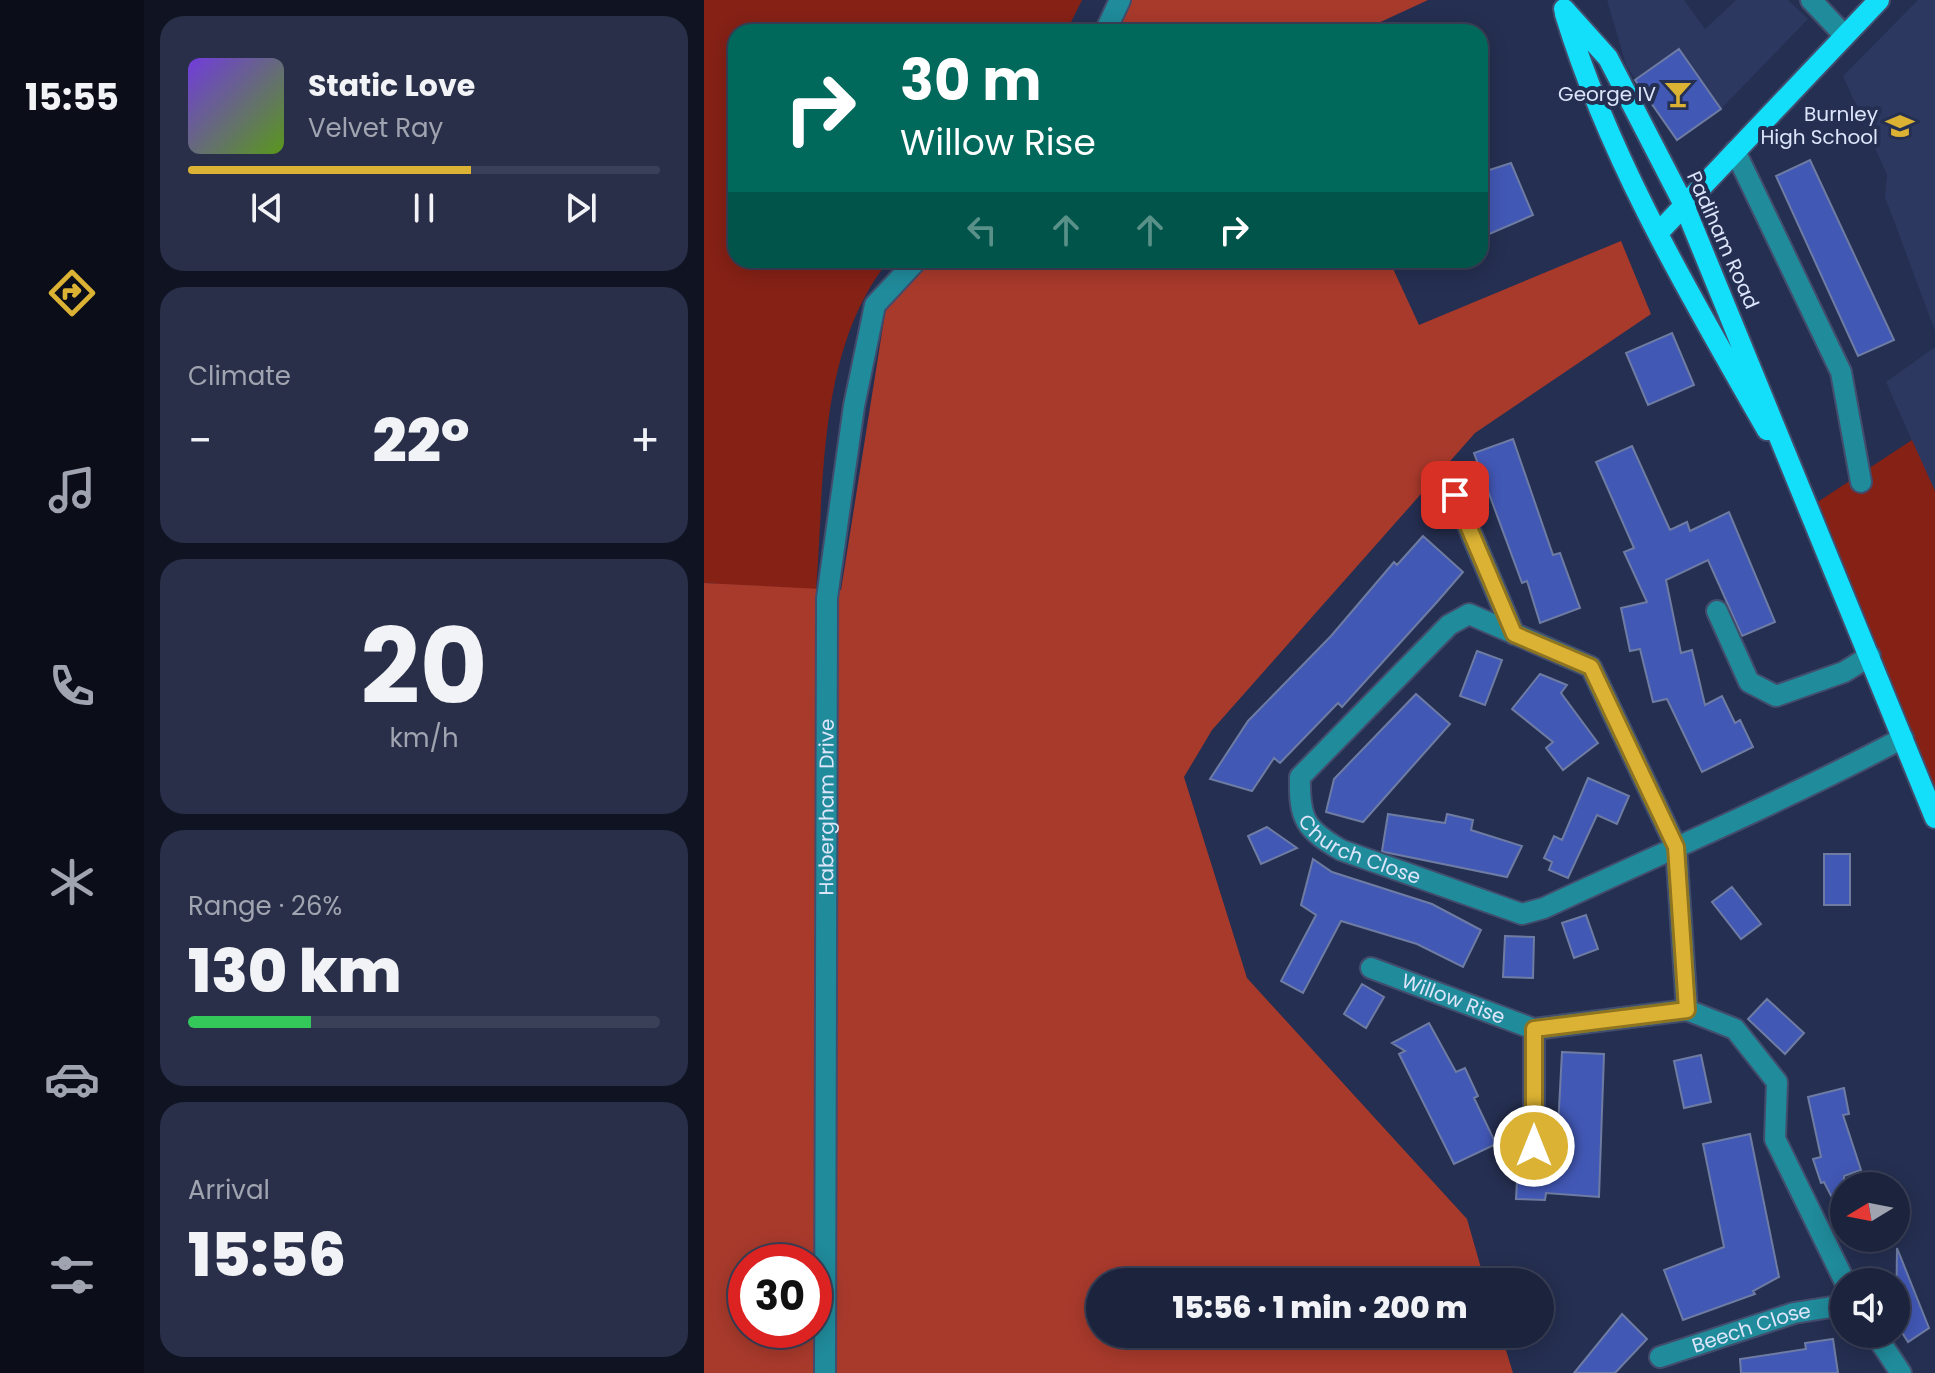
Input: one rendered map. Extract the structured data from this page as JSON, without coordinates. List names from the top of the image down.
{
  "streets": {
    "main road": ["Padiham Road"],
    "street": [
      "Habergham Drive",
      "Church Close",
      "Willow Rise",
      "Beech Close"
    ]
  },
  "crossings": [
    ["Padiham Road", "Church Close"]
  ],
  "places": {
    "bar": ["George IV"],
    "school or university": ["Burnley High School"]
  },
  "north": "left",
  "page": {
    "tabs": "15:55",
    "turn": ["30 m", "Willow Rise"],
    "song": ["Static Love", "Velvet Ray"],
    "tile": [
      "Climate",
      ["20", "km/h"],
      ["Range · 26%", "130 km"],
      ["Arrival", "15:56"]
    ],
    "heat": ["−", "22°", "+"],
    "limit": "30",
    "trip": "15:56 · 1 min · 200 m"
  }
}
